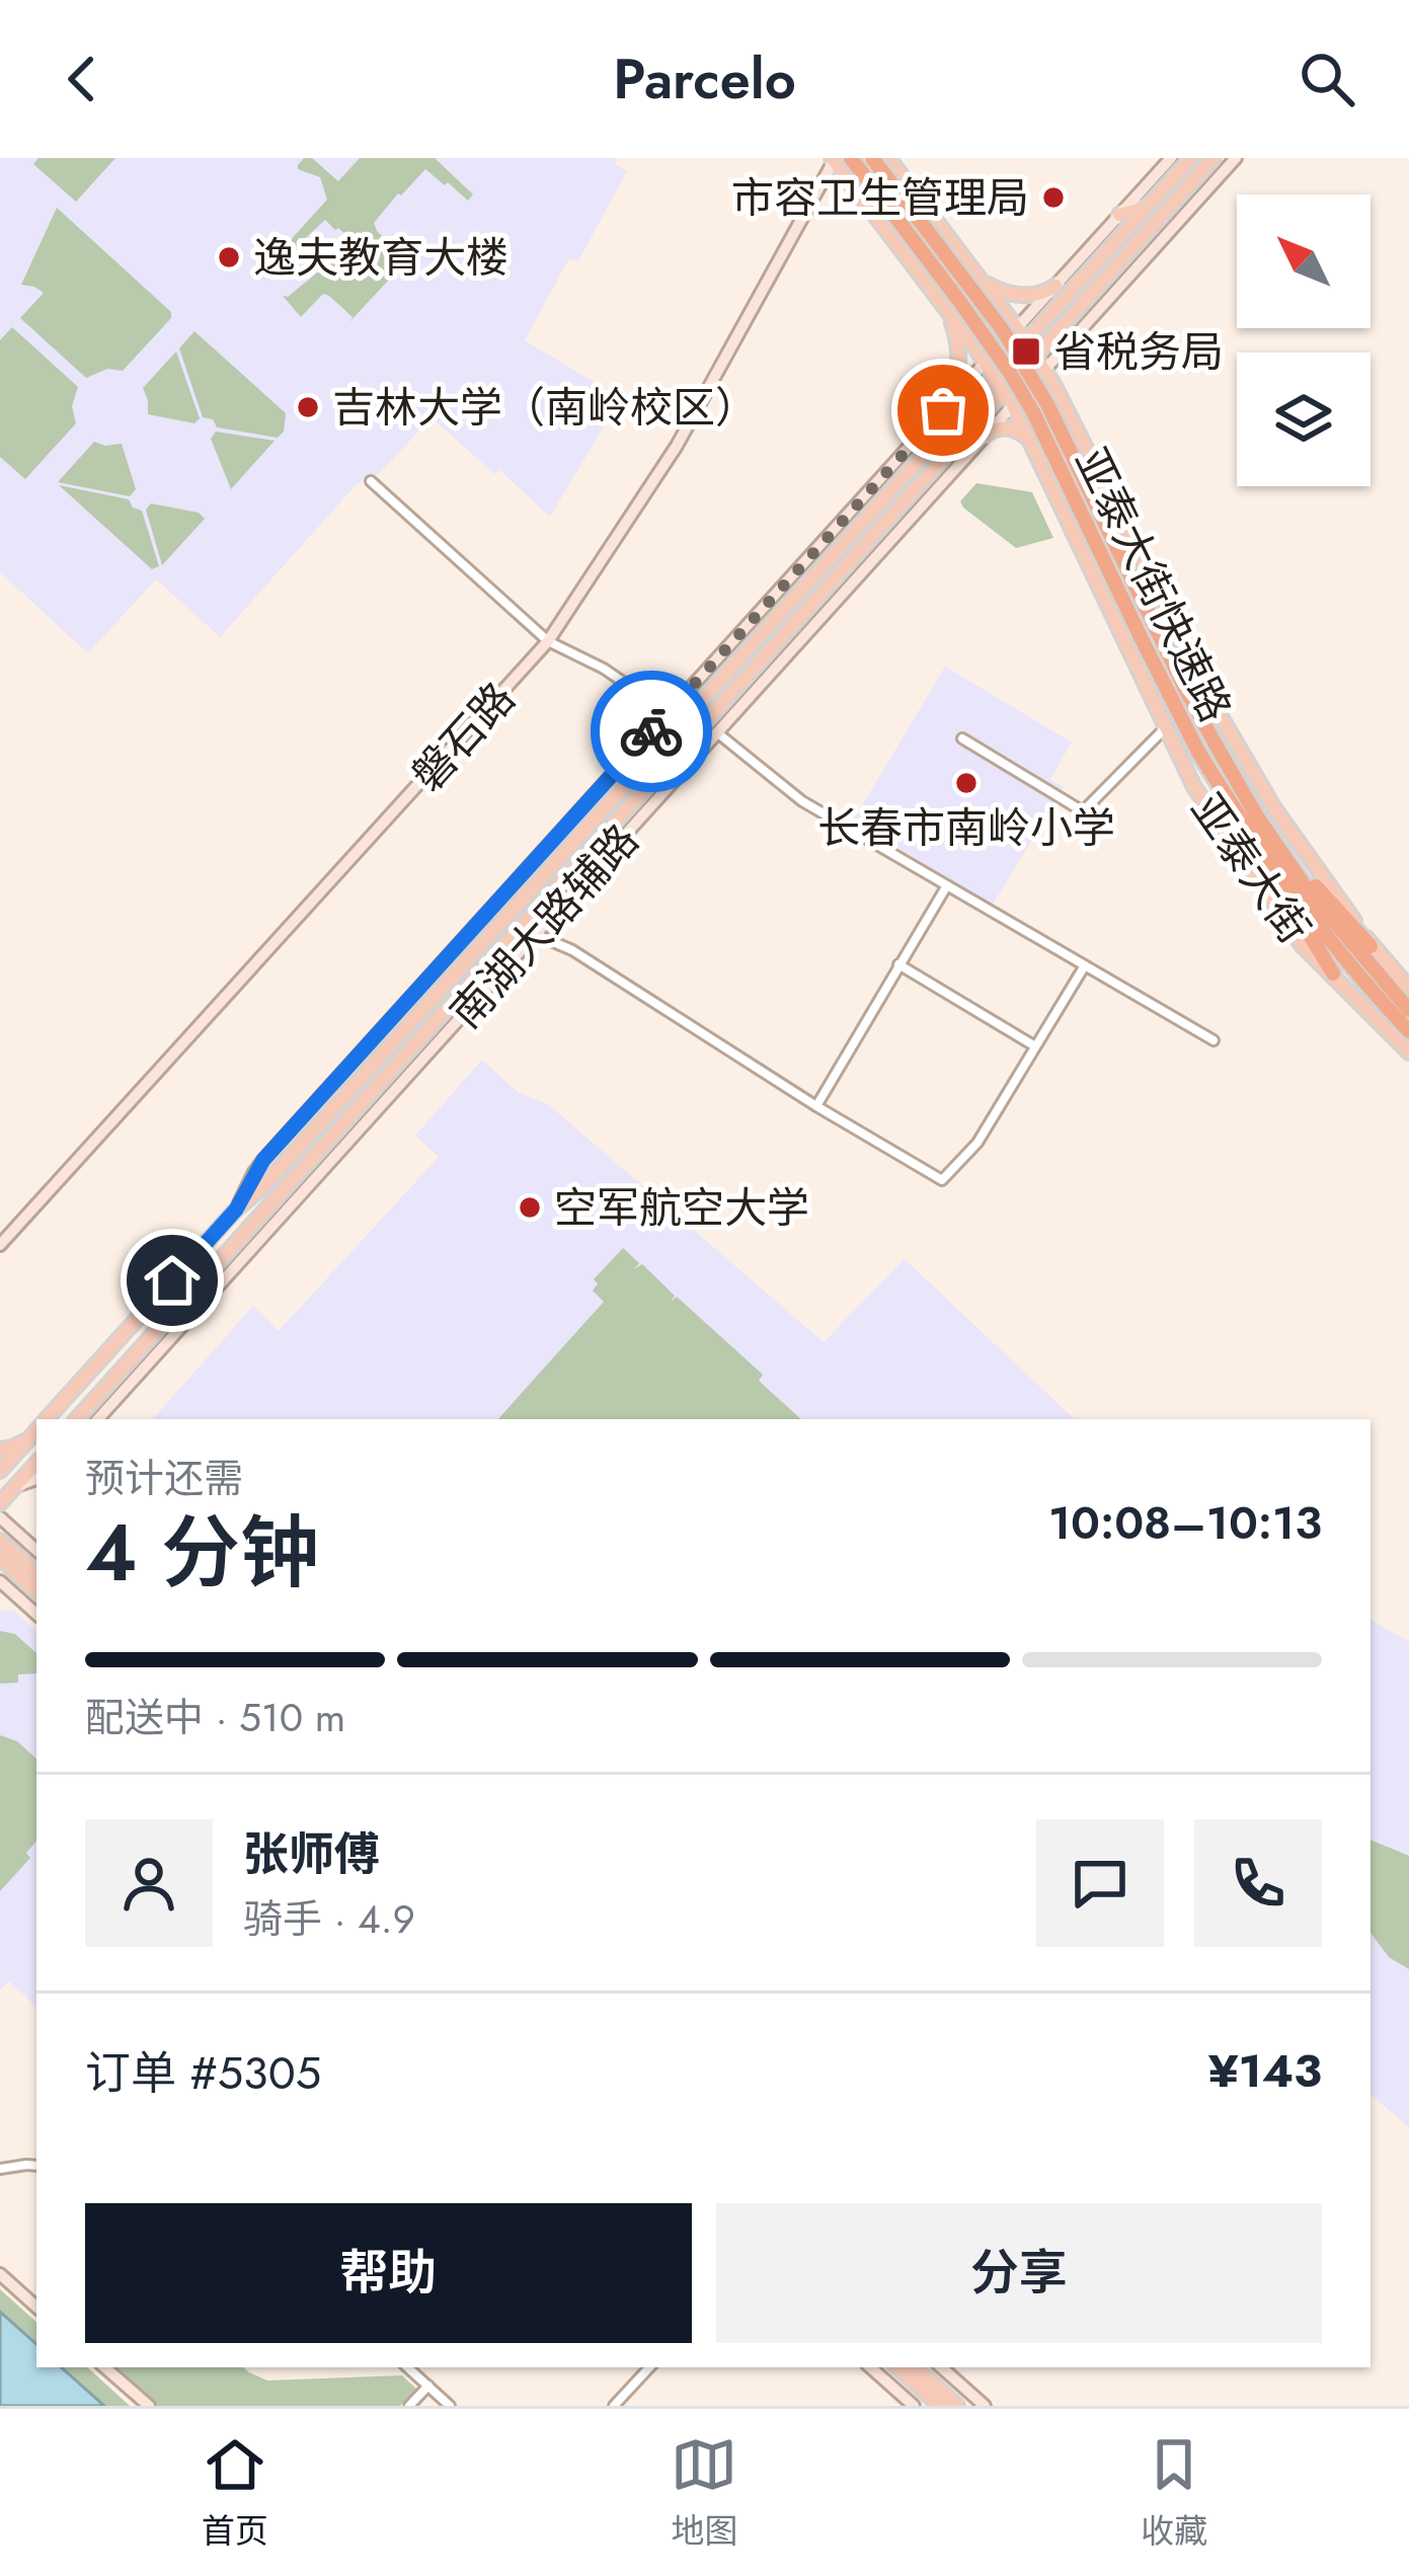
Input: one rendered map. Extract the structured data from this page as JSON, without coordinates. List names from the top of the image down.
{
  "streets": {
    "highway": ["亚泰大街快速路"],
    "main road": ["亚泰大街"],
    "street": ["磐石路", "南湖大路辅路"]
  },
  "crossings": [
    ["磐石路", "亚泰大街"],
    ["亚泰大街", "南湖大路辅路"]
  ],
  "places": {
    "other": [
      "市容卫生管理局",
      "逸夫教育大楼",
      "吉林大学（南岭校区）",
      "长春市南岭小学",
      "空军航空大学"
    ],
    "transit": ["省税务局"]
  },
  "north": "top left",
  "page": {
    "header": "Parcelo",
    "heading": ["4 分钟", "预计还需", "10:08–10:13"],
    "panel": [
      "张师傅",
      "骑手 · 4.9",
      "订单 #5305",
      "¥143"
    ],
    "bar": "配送中 · 510 m",
    "buttons": ["帮助", "分享"],
    "tabs": ["首页", "地图", "收藏"]
  }
}
